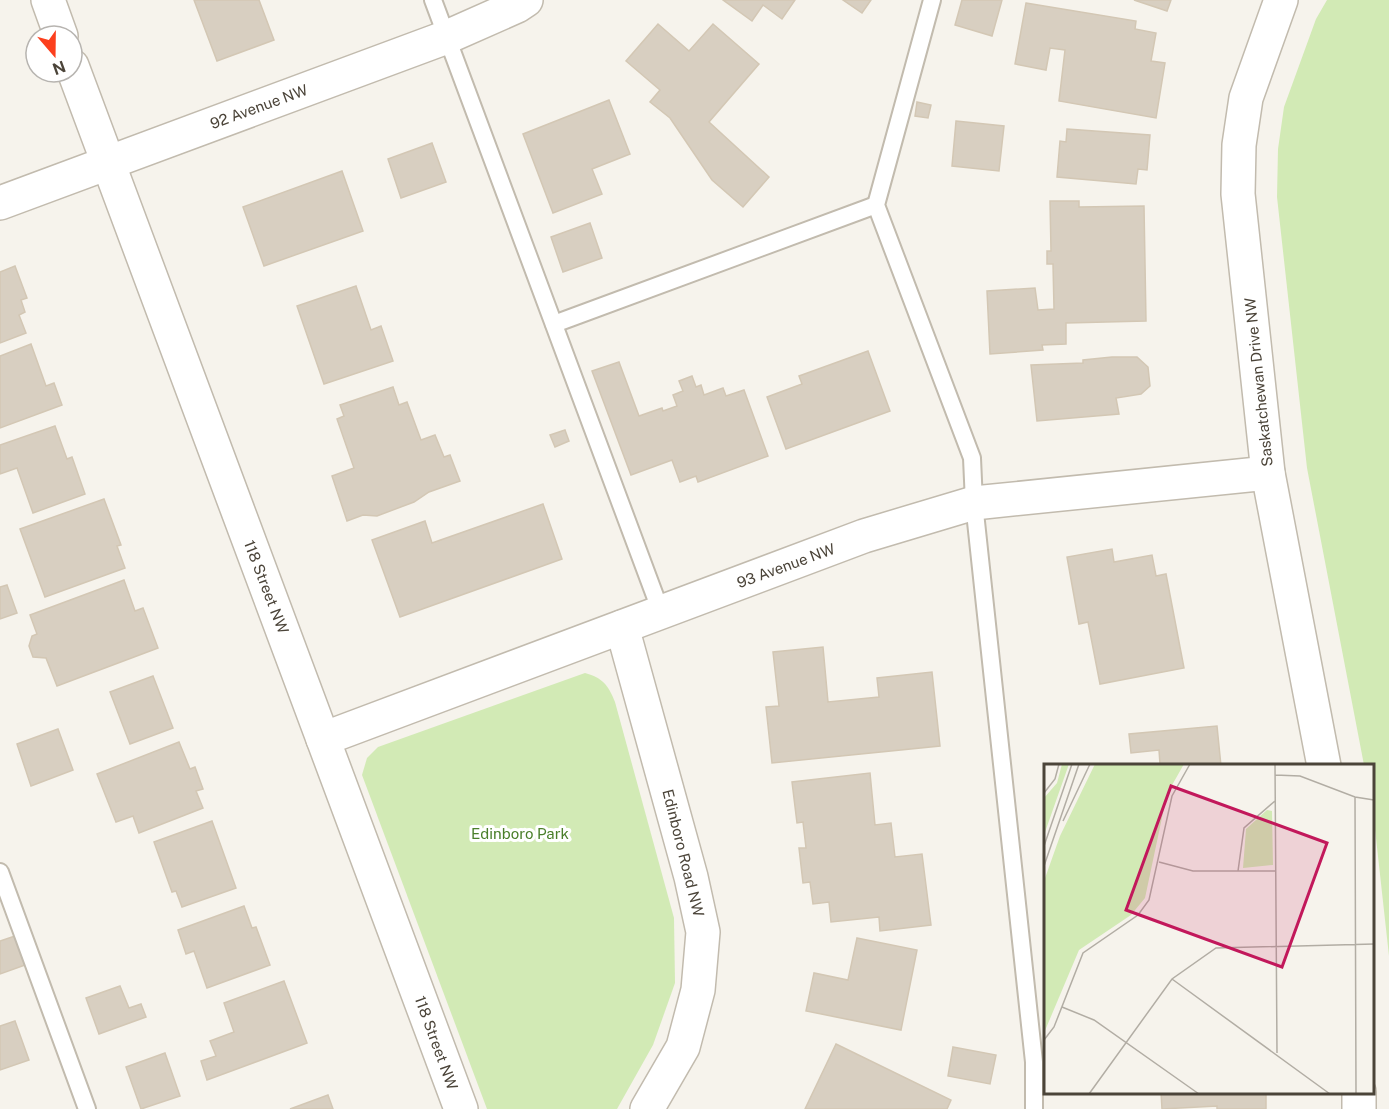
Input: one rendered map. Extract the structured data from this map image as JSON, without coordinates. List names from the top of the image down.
{
  "streets": {
    "street": [
      "92 Avenue NW",
      "Saskatchewan Drive NW",
      "93 Avenue NW",
      "118 Street NW",
      "Edinboro Road NW"
    ]
  },
  "crossings": [
    ["92 Avenue NW", "118 Street NW"],
    ["Saskatchewan Drive NW", "93 Avenue NW"],
    ["93 Avenue NW", "118 Street NW"],
    ["93 Avenue NW", "Edinboro Road NW"]
  ],
  "parks": ["Edinboro Park"],
  "north": "bottom"
}
